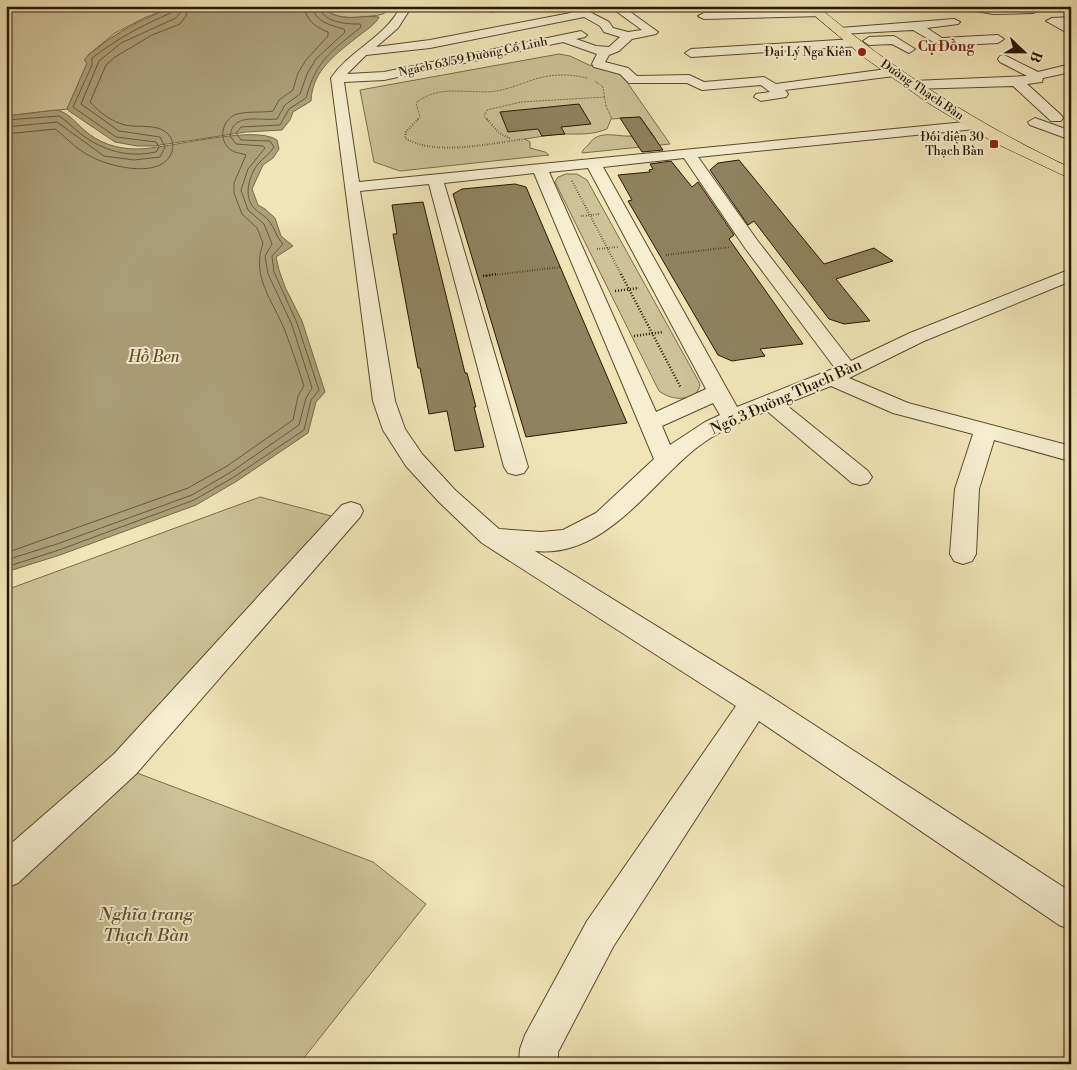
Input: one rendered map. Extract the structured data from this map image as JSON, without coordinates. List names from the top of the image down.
{
  "streets": {
    "main road": ["Đường Thạch Bàn"],
    "street": ["Ngách 63/59 Đường Cổ Linh", "Ngõ 3 Đường Thạch Bàn"]
  },
  "districts": ["Cự Đồng"],
  "water": ["Hồ Ben"],
  "parks": ["Nghĩa trang Thạch Bàn"],
  "places": {
    "other": ["Đại Lý Nga Kiên"],
    "transit": ["Đối diện 30 Thạch Bàn"]
  },
  "north": "right"
}
